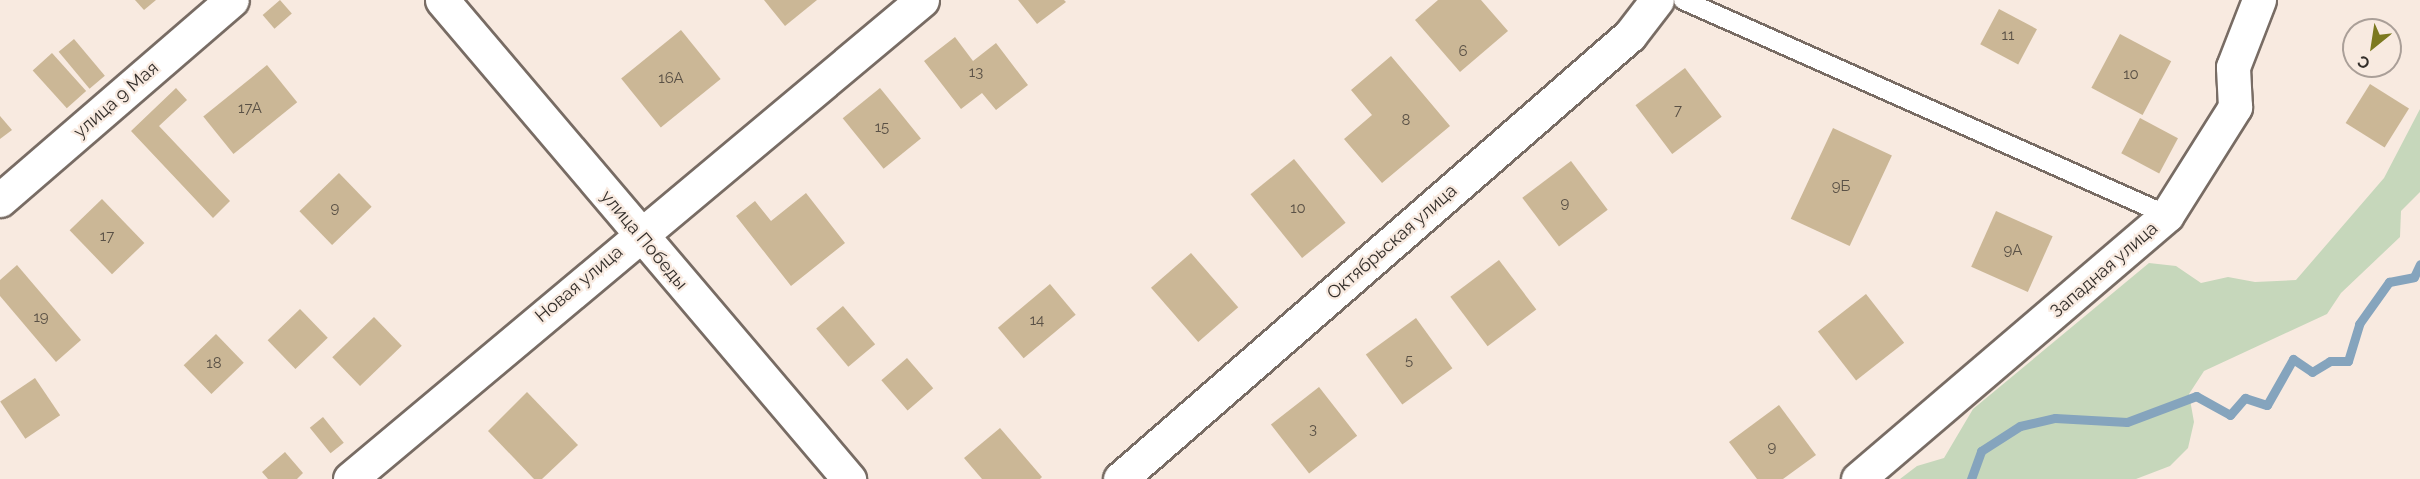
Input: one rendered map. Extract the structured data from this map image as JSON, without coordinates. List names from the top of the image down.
{
  "streets": {
    "street": [
      "улица 9 Мая",
      "улица Победы",
      "Октябрьская улица",
      "Западная улица",
      "Новая улица"
    ]
  },
  "crossings": [
    ["улица Победы", "Новая улица"]
  ],
  "house_numbers": [
    "11",
    "6",
    "13",
    "10",
    "16А",
    "17А",
    "7",
    "8",
    "15",
    "9Б",
    "9",
    "9",
    "10",
    "17",
    "9А",
    "19",
    "14",
    "5",
    "18",
    "3",
    "9"
  ],
  "north": "bottom left"
}
